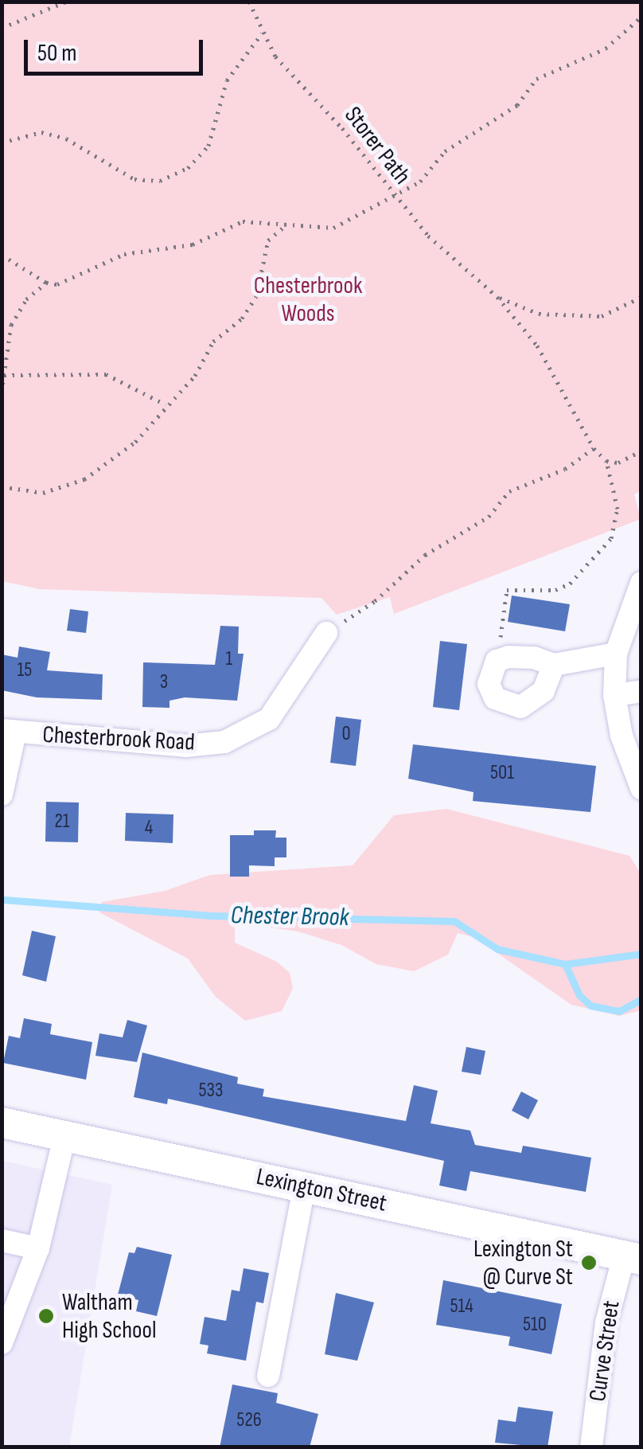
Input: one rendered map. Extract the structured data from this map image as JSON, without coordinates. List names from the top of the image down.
{
  "streets": {
    "main road": ["Lexington Street"],
    "street": ["Chesterbrook Road", "Curve Street"],
    "path": ["Storer Path"]
  },
  "crossings": [
    ["Lexington Street", "Curve Street"]
  ],
  "water": ["Chester Brook"],
  "parks": ["Chesterbrook Woods"],
  "places": ["Lexington St @ Curve St", "Waltham High School"],
  "house_numbers": [
    "1",
    "15",
    "3",
    "0",
    "501",
    "21",
    "4",
    "533",
    "514",
    "510",
    "526"
  ],
  "scale_bar": "50 m"
}
